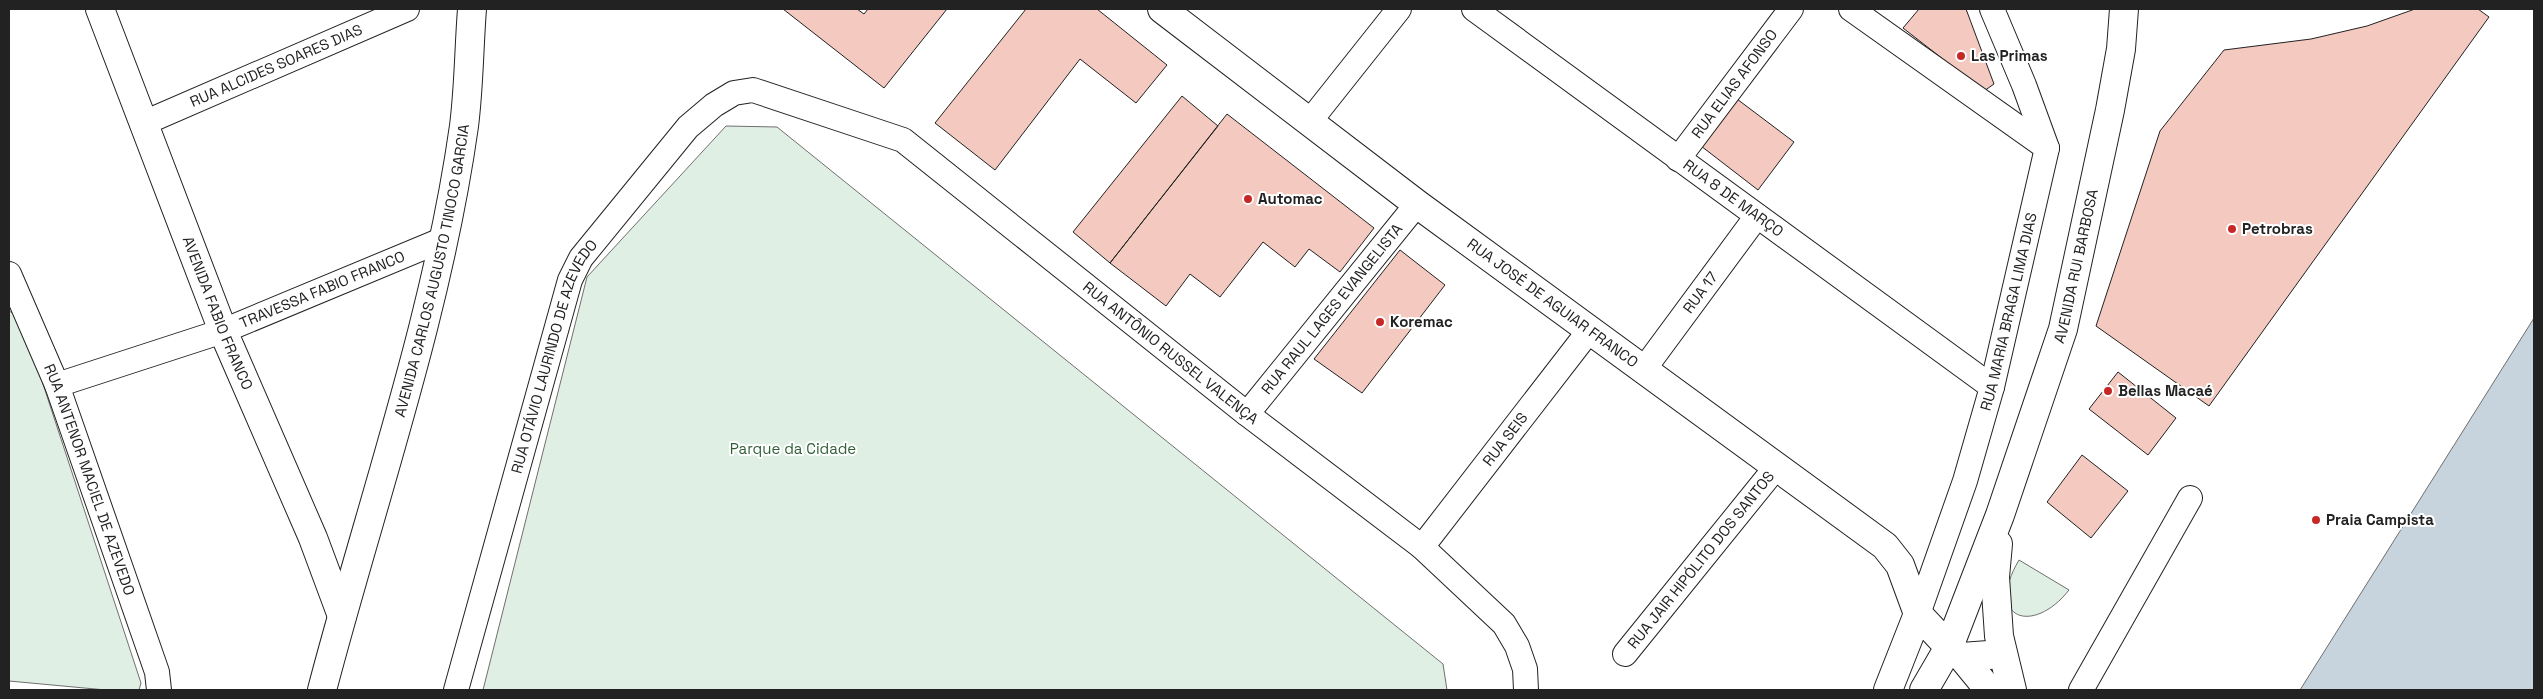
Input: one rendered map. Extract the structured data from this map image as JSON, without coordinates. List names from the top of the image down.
{
  "streets": {
    "main road": [
      "AVENIDA RUI BARBOSA",
      "AVENIDA CARLOS AUGUSTO TINOCO GARCIA",
      "RUA JOSÉ DE AGUIAR FRANCO",
      "AVENIDA FABIO FRANCO"
    ],
    "street": [
      "RUA ALCIDES SOARES DIAS",
      "RUA ELIAS AFONSO",
      "RUA 8 DE MARÇO",
      "TRAVESSA FABIO FRANCO",
      "RUA 17",
      "RUA RAUL LAGES EVANGELISTA",
      "RUA MARIA BRAGA LIMA DIAS",
      "RUA ANTÔNIO RUSSEL VALENÇA",
      "RUA OTÁVIO LAURINDO DE AZEVEDO",
      "RUA SEIS",
      "RUA ANTENOR MACIEL DE AZEVEDO",
      "RUA JAIR HIPÓLITO DOS SANTOS"
    ]
  },
  "crossings": [
    ["RUA ALCIDES SOARES DIAS", "AVENIDA FABIO FRANCO"],
    ["RUA ELIAS AFONSO", "RUA 8 DE MARÇO"],
    ["RUA 8 DE MARÇO", "RUA 17"],
    ["RUA 8 DE MARÇO", "RUA MARIA BRAGA LIMA DIAS"],
    ["AVENIDA CARLOS AUGUSTO TINOCO GARCIA", "TRAVESSA FABIO FRANCO"],
    ["AVENIDA CARLOS AUGUSTO TINOCO GARCIA", "AVENIDA FABIO FRANCO"],
    ["TRAVESSA FABIO FRANCO", "AVENIDA FABIO FRANCO"],
    ["TRAVESSA FABIO FRANCO", "RUA ANTENOR MACIEL DE AZEVEDO"],
    ["RUA 17", "RUA JOSÉ DE AGUIAR FRANCO"],
    ["RUA JOSÉ DE AGUIAR FRANCO", "RUA RAUL LAGES EVANGELISTA"],
    ["RUA JOSÉ DE AGUIAR FRANCO", "RUA MARIA BRAGA LIMA DIAS"],
    ["RUA JOSÉ DE AGUIAR FRANCO", "RUA SEIS"],
    ["RUA JOSÉ DE AGUIAR FRANCO", "RUA JAIR HIPÓLITO DOS SANTOS"],
    ["RUA RAUL LAGES EVANGELISTA", "RUA ANTÔNIO RUSSEL VALENÇA"],
    ["RUA ANTÔNIO RUSSEL VALENÇA", "RUA OTÁVIO LAURINDO DE AZEVEDO"],
    ["RUA ANTÔNIO RUSSEL VALENÇA", "RUA SEIS"]
  ],
  "parks": ["Parque da Cidade"],
  "places": [
    "Las Primas",
    "Automac",
    "Petrobras",
    "Koremac",
    "Bellas Macaé",
    "Praia Campista"
  ]
}
